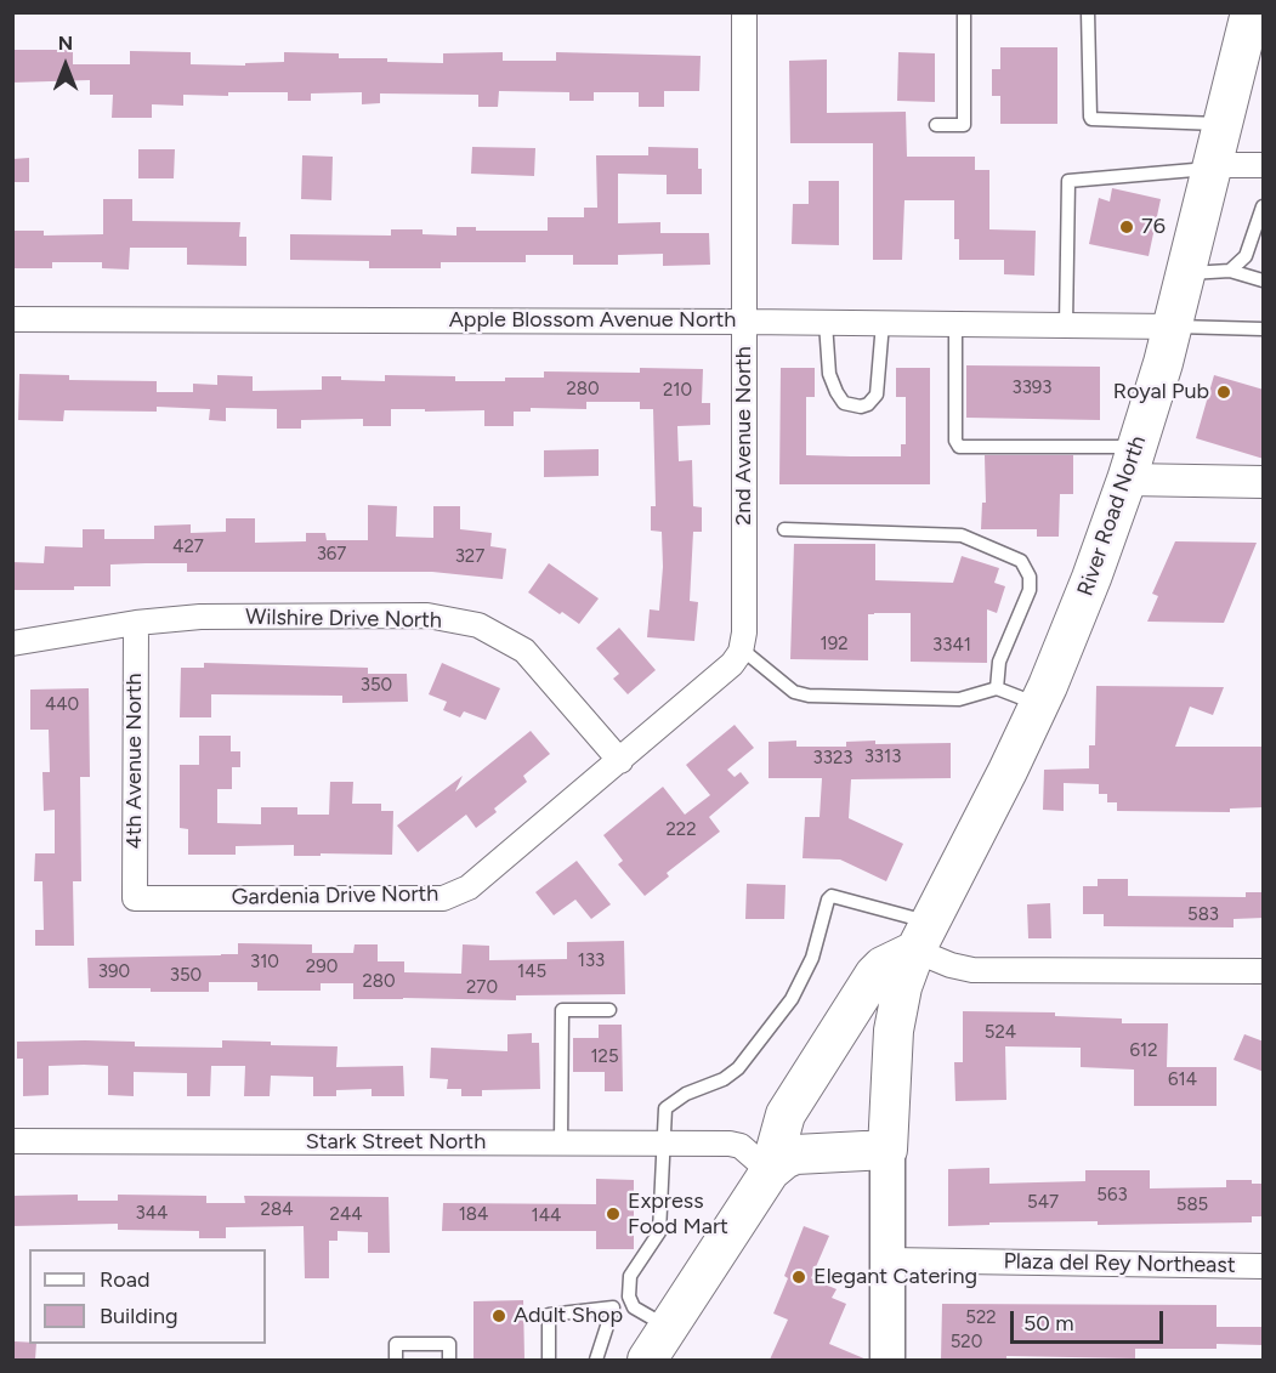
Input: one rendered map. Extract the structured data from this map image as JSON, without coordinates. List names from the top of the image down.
{
  "streets": {
    "main road": ["River Road North"],
    "street": [
      "Apple Blossom Avenue North",
      "2nd Avenue North",
      "Wilshire Drive North",
      "4th Avenue North",
      "Gardenia Drive North",
      "Stark Street North",
      "Plaza del Rey Northeast"
    ]
  },
  "crossings": [
    ["Apple Blossom Avenue North", "2nd Avenue North"],
    ["Apple Blossom Avenue North", "River Road North"],
    ["Wilshire Drive North", "4th Avenue North"],
    ["Wilshire Drive North", "Gardenia Drive North"],
    ["4th Avenue North", "Gardenia Drive North"]
  ],
  "places": [
    "76",
    "Royal Pub",
    "Express Food Mart",
    "Elegant Catering",
    "Adult Shop"
  ],
  "house_numbers": [
    "3393",
    "280",
    "210",
    "427",
    "367",
    "327",
    "192",
    "3341",
    "350",
    "440",
    "3313",
    "3323",
    "222",
    "583",
    "133",
    "310",
    "290",
    "390",
    "145",
    "350",
    "280",
    "270",
    "524",
    "612",
    "125",
    "614",
    "563",
    "547",
    "585",
    "284",
    "344",
    "244",
    "184",
    "144",
    "522",
    "520"
  ],
  "legend": ["Road", "Building"],
  "scale_bar": "50 m",
  "north": "top"
}
